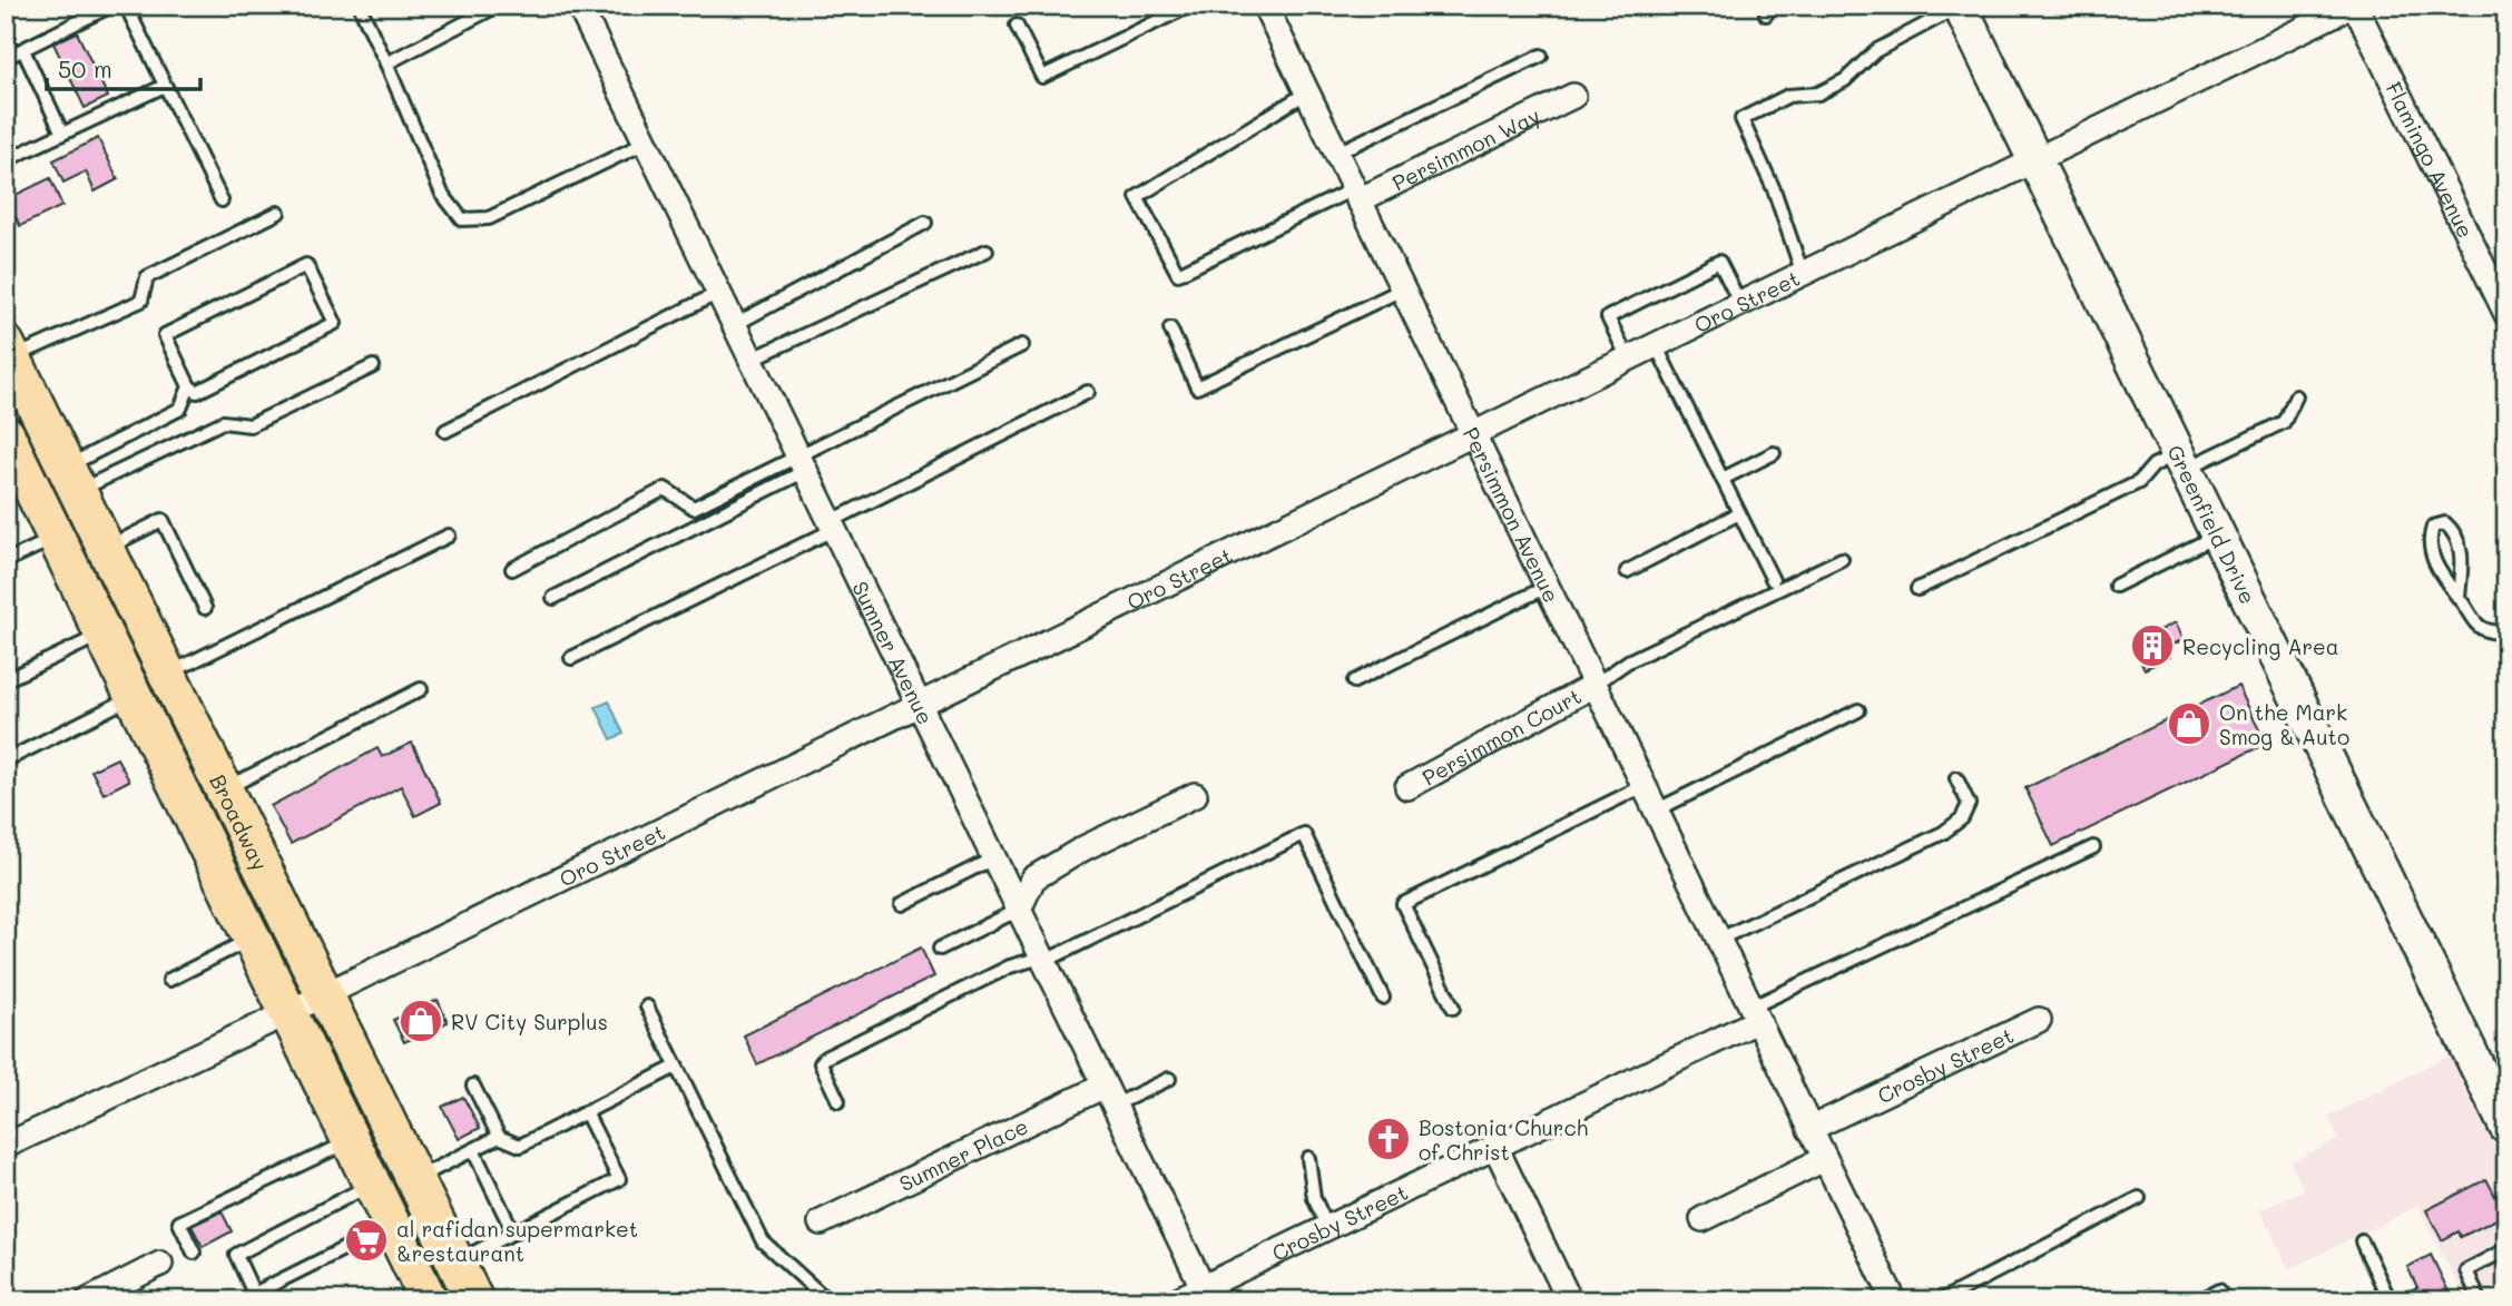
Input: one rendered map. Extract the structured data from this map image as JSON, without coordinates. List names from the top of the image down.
{
  "streets": {
    "main road": ["Greenfield Drive", "Broadway"],
    "street": [
      "Persimmon Way",
      "Flamingo Avenue",
      "Oro Street",
      "Persimmon Avenue",
      "Sumner Avenue",
      "Persimmon Court",
      "Crosby Street",
      "Sumner Place"
    ]
  },
  "crossings": [
    ["Persimmon Way", "Persimmon Avenue"],
    ["Flamingo Avenue", "Oro Street"],
    ["Oro Street", "Persimmon Avenue"],
    ["Oro Street", "Greenfield Drive"],
    ["Oro Street", "Sumner Avenue"],
    ["Oro Street", "Broadway"],
    ["Persimmon Avenue", "Persimmon Court"],
    ["Persimmon Avenue", "Crosby Street"],
    ["Sumner Avenue", "Crosby Street"],
    ["Sumner Avenue", "Sumner Place"]
  ],
  "places": {
    "building": ["Recycling Area"],
    "shop": ["On the Mark Smog & Auto", "RV City Surplus"],
    "church": ["Bostonia Church of Christ"],
    "supermarket": ["al rafidan supermarket &restaurant"]
  },
  "scale_bar": "50 m"
}
